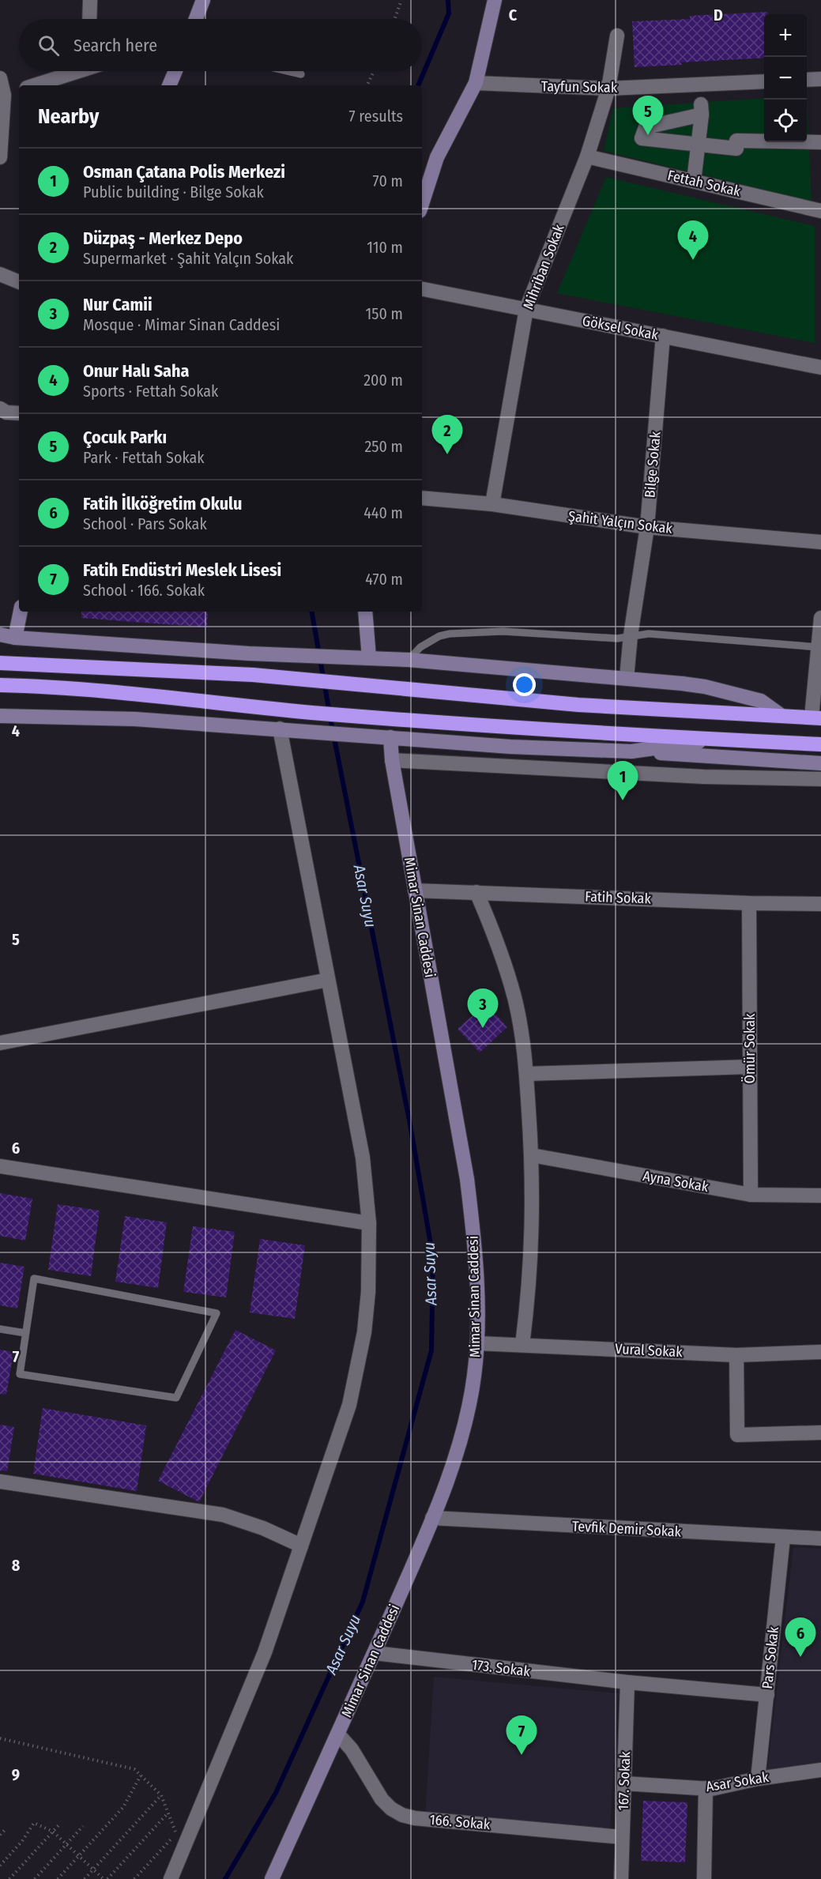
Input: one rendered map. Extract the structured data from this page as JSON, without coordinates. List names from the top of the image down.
{
  "streets": {
    "main road": ["Mimar Sinan Caddesi"],
    "street": [
      "Tayfun Sokak",
      "Fettah Sokak",
      "Mihriban Sokak",
      "Göksel Sokak",
      "Bilge Sokak",
      "Şahit Yalçın Sokak",
      "Fatih Sokak",
      "Ömür Sokak",
      "Ayna Sokak",
      "Vural Sokak",
      "Tevfik Demir Sokak",
      "Pars Sokak",
      "173. Sokak",
      "167. Sokak",
      "Asar Sokak",
      "166. Sokak"
    ]
  },
  "crossings": [
    ["Tayfun Sokak", "Mihriban Sokak"],
    ["Fettah Sokak", "Mihriban Sokak"],
    ["Mihriban Sokak", "Göksel Sokak"],
    ["Mihriban Sokak", "Şahit Yalçın Sokak"],
    ["Göksel Sokak", "Bilge Sokak"],
    ["Bilge Sokak", "Şahit Yalçın Sokak"],
    ["Fatih Sokak", "Mimar Sinan Caddesi"],
    ["Fatih Sokak", "Ömür Sokak"],
    ["Mimar Sinan Caddesi", "Vural Sokak"],
    ["Mimar Sinan Caddesi", "Tevfik Demir Sokak"],
    ["Mimar Sinan Caddesi", "173. Sokak"],
    ["Mimar Sinan Caddesi", "166. Sokak"],
    ["Ömür Sokak", "Ayna Sokak"],
    ["Tevfik Demir Sokak", "Pars Sokak"],
    ["Pars Sokak", "173. Sokak"],
    ["Pars Sokak", "Asar Sokak"],
    ["173. Sokak", "167. Sokak"],
    ["167. Sokak", "Asar Sokak"],
    ["167. Sokak", "166. Sokak"]
  ],
  "water": ["Asar Suyu"],
  "page": {
    "map_buttons": ["+", "−"],
    "search": "Search here",
    "heading": ["Nearby", "7 results"],
    "pins": [
      "5",
      "4",
      "2",
      "1",
      "3",
      "6",
      "7"
    ],
    "list": [
      {
        "mark": "1",
        "name": "Osman Çatana Polis Merkezi",
        "note": "Public building · Bilge Sokak",
        "value": "70 m"
      },
      {
        "mark": "2",
        "name": "Düzpaş - Merkez Depo",
        "note": "Supermarket · Şahit Yalçın Sokak",
        "value": "110 m"
      },
      {
        "mark": "3",
        "name": "Nur Camii",
        "note": "Mosque · Mimar Sinan Caddesi",
        "value": "150 m"
      },
      {
        "mark": "4",
        "name": "Onur Halı Saha",
        "note": "Sports · Fettah Sokak",
        "value": "200 m"
      },
      {
        "mark": "5",
        "name": "Çocuk Parkı",
        "note": "Park · Fettah Sokak",
        "value": "250 m"
      },
      {
        "mark": "6",
        "name": "Fatih İlköğretim Okulu",
        "note": "School · Pars Sokak",
        "value": "440 m"
      },
      {
        "mark": "7",
        "name": "Fatih Endüstri Meslek Lisesi",
        "note": "School · 166. Sokak",
        "value": "470 m"
      }
    ]
  },
  "grid": {
    "columns": ["C", "D"],
    "rows": [
      "4",
      "5",
      "6",
      "7",
      "8",
      "9"
    ]
  }
}
